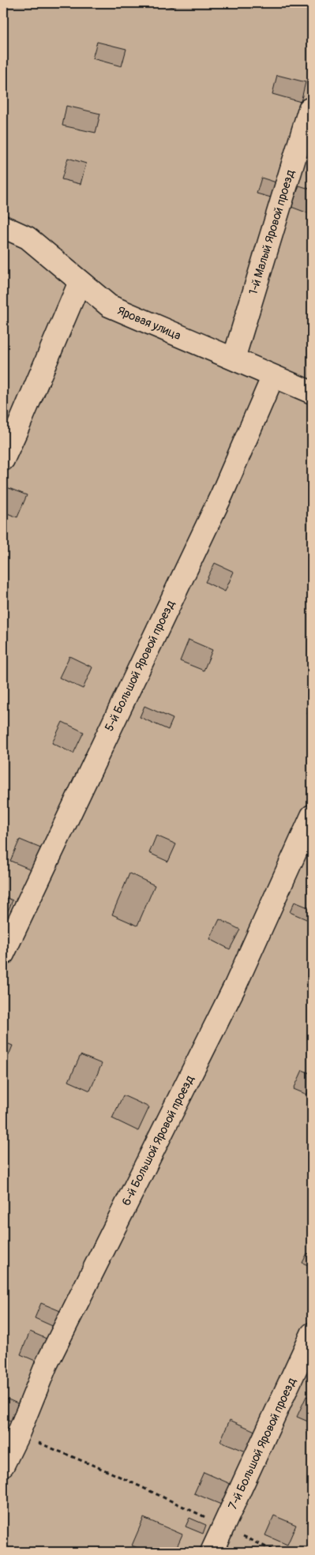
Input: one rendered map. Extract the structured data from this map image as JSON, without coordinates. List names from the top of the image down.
{
  "streets": {
    "street": [
      "1-й Малый Яровой проезд",
      "Яровая улица",
      "5-й Большой Яровой проезд",
      "6-й Большой Яровой проезд",
      "7-й Большой Яровой проезд"
    ]
  },
  "crossings": [
    ["1-й Малый Яровой проезд", "Яровая улица"],
    ["Яровая улица", "5-й Большой Яровой проезд"]
  ]
}
